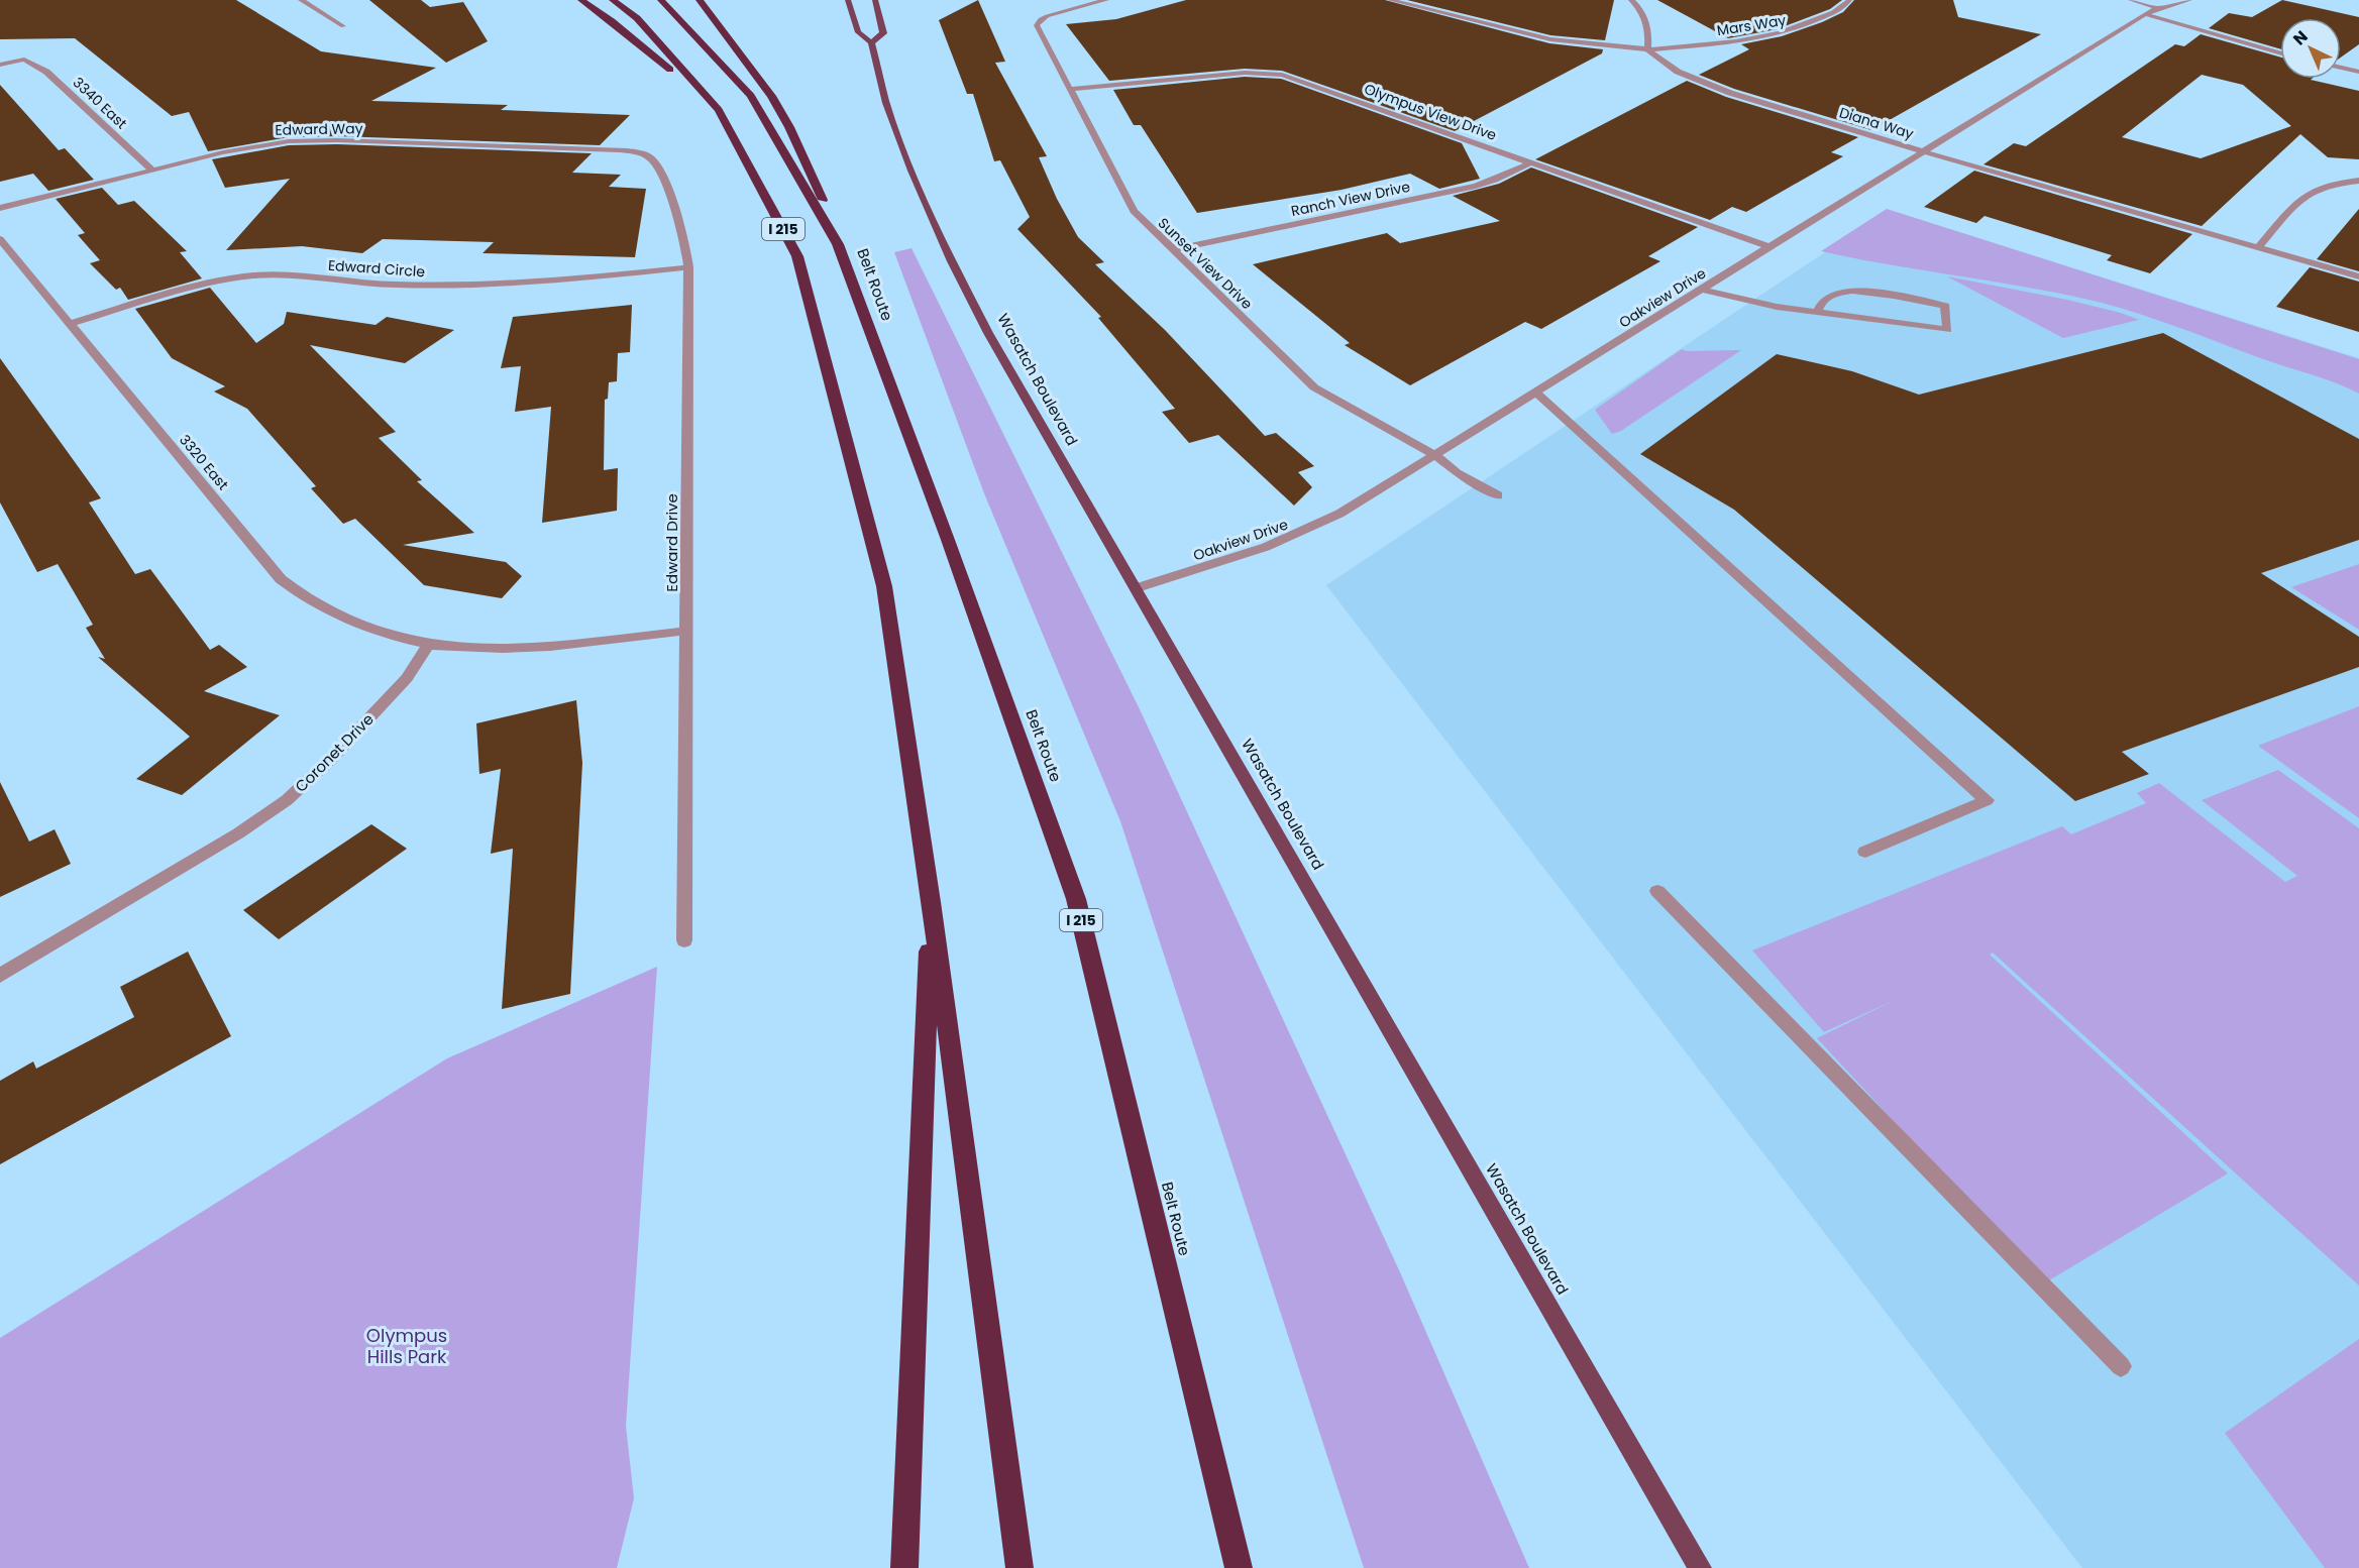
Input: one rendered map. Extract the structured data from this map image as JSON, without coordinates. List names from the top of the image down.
{
  "streets": {
    "highway": ["I 215", "Belt Route"],
    "main road": ["Wasatch Boulevard"],
    "street": [
      "Mars Way",
      "3340 East",
      "Olympus View Drive",
      "Diana Way",
      "Edward Way",
      "Ranch View Drive",
      "Sunset View Drive",
      "Edward Circle",
      "Oakview Drive",
      "3320 East",
      "Edward Drive",
      "Coronet Drive"
    ]
  },
  "crossings": [
    ["Mars Way", "Diana Way"],
    ["3340 East", "Edward Way"],
    ["Olympus View Drive", "Ranch View Drive"],
    ["Olympus View Drive", "Sunset View Drive"],
    ["Olympus View Drive", "Oakview Drive"],
    ["Diana Way", "Oakview Drive"],
    ["Edward Way", "Edward Drive"],
    ["Ranch View Drive", "Sunset View Drive"],
    ["Sunset View Drive", "Oakview Drive"],
    ["Edward Circle", "3320 East"],
    ["Edward Circle", "Edward Drive"],
    ["Oakview Drive", "Wasatch Boulevard"],
    ["3320 East", "Coronet Drive"]
  ],
  "parks": ["Olympus Hills Park"],
  "north": "top left"
}
